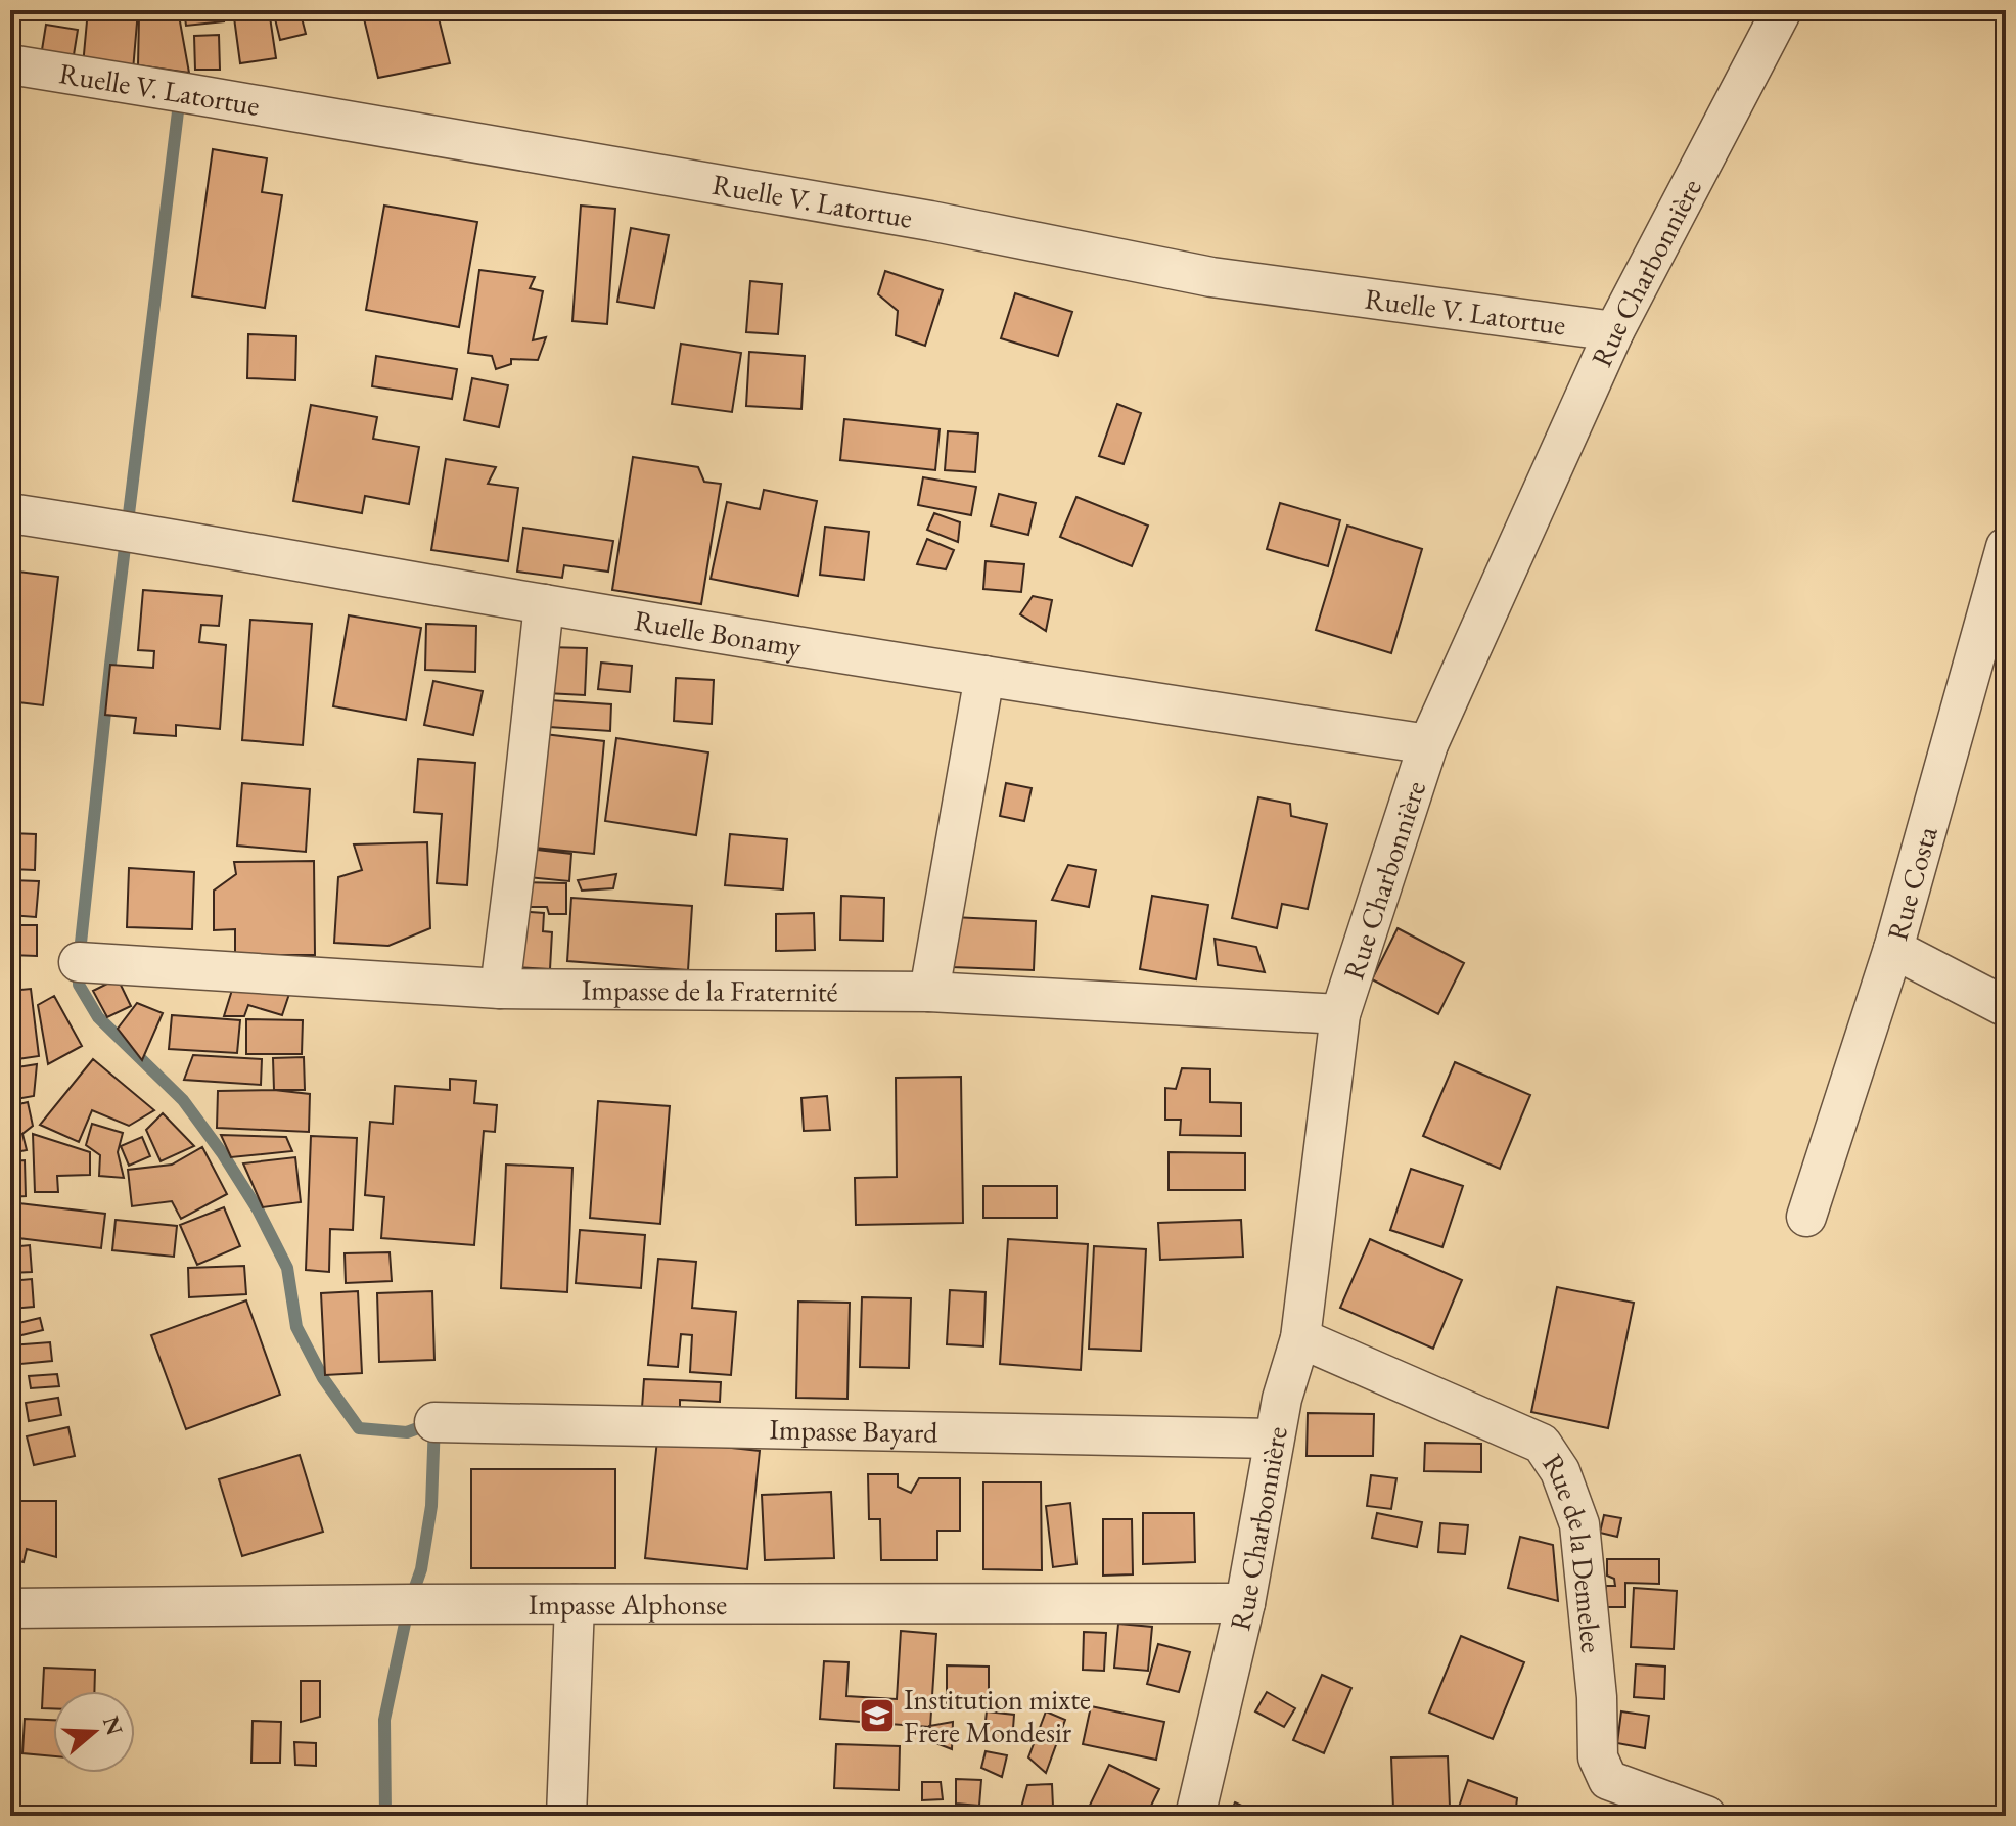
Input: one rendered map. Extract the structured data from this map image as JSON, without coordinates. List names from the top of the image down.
{
  "streets": {
    "street": [
      "Ruelle V. Latortue",
      "Rue Charbonnière",
      "Ruelle Bonamy",
      "Rue Costa",
      "Impasse de la Fraternité",
      "Impasse Bayard",
      "Rue de la Demelee",
      "Impasse Alphonse"
    ]
  },
  "crossings": [
    ["Ruelle V. Latortue", "Rue Charbonnière"],
    ["Rue Charbonnière", "Ruelle Bonamy"],
    ["Rue Charbonnière", "Impasse de la Fraternité"],
    ["Rue Charbonnière", "Impasse Bayard"],
    ["Rue Charbonnière", "Rue de la Demelee"],
    ["Rue Charbonnière", "Impasse Alphonse"]
  ],
  "places": {
    "school or university": ["Institution mixte Frere Mondesir"]
  },
  "north": "right"
}
